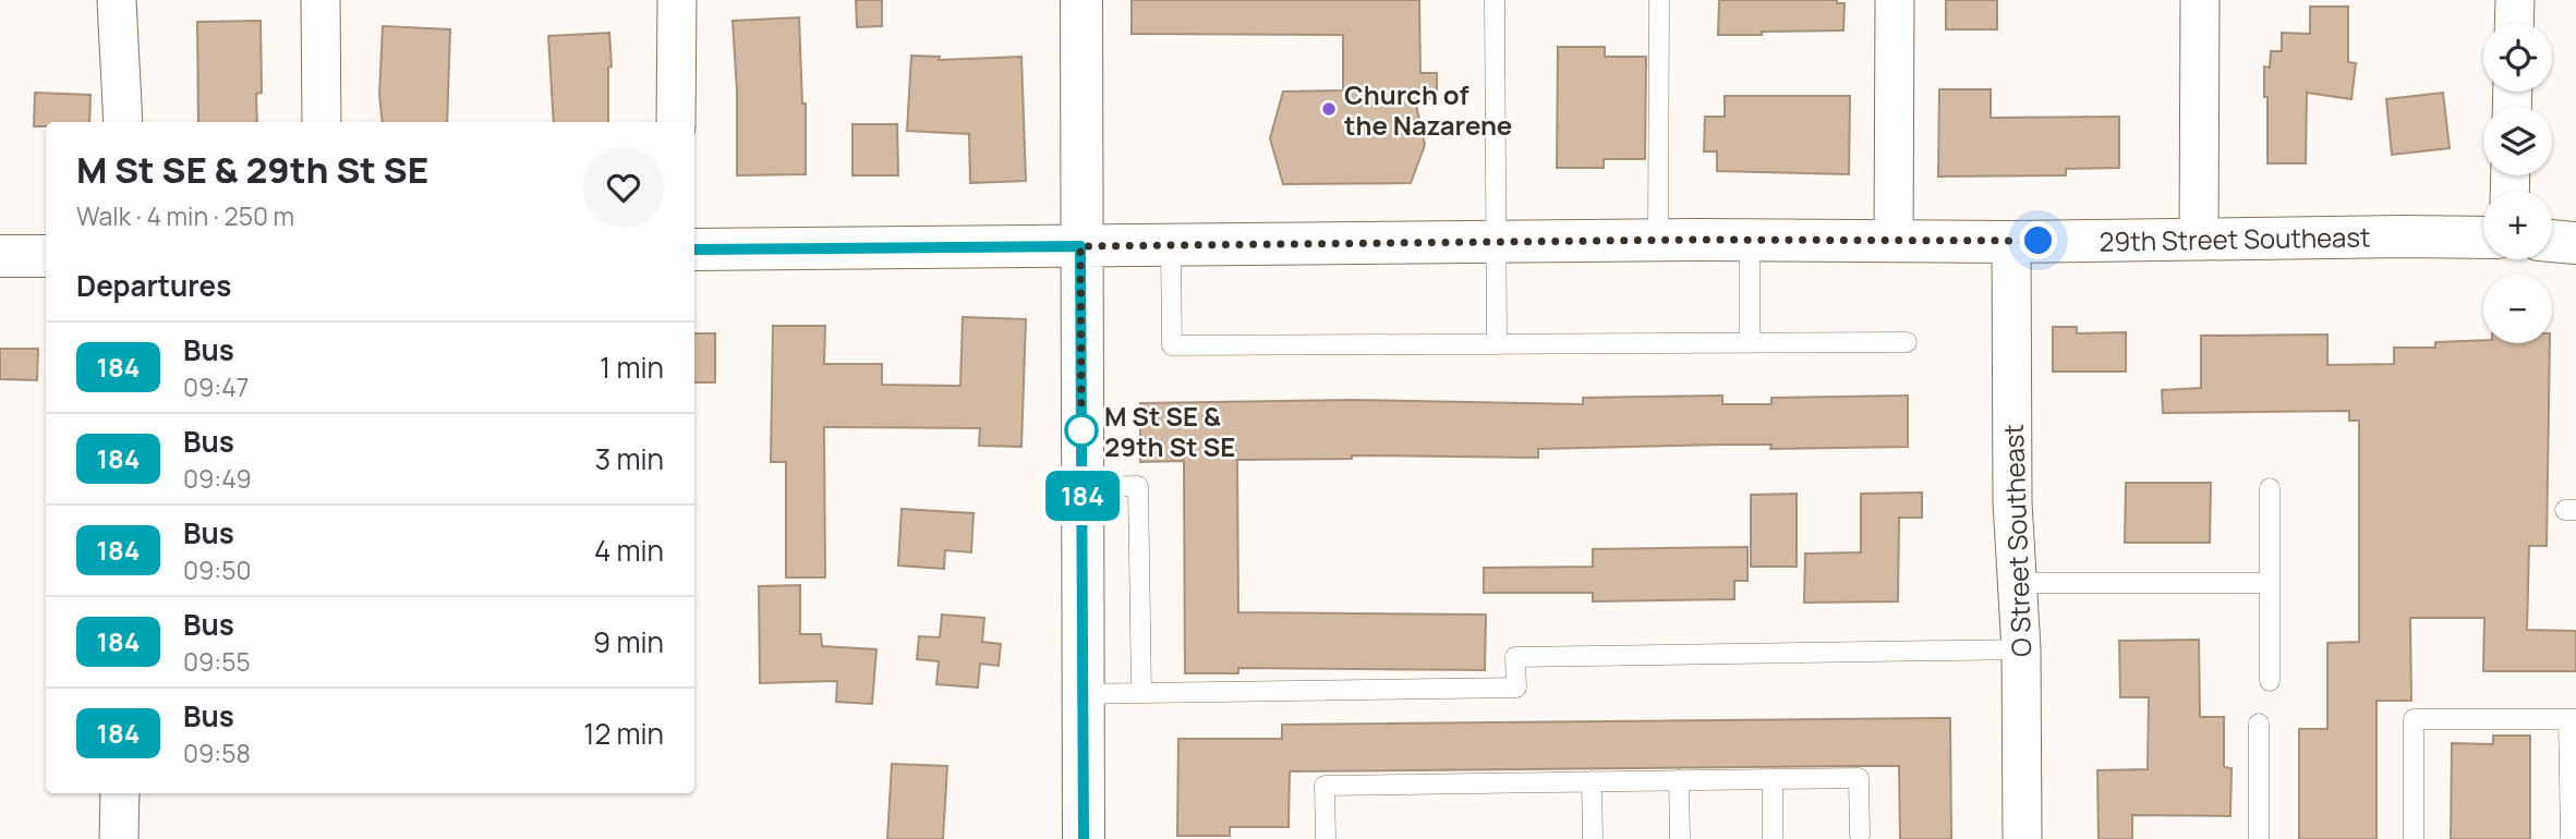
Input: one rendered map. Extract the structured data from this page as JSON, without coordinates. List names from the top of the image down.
{
  "streets": {
    "street": ["29th Street Southeast", "O Street Southeast"]
  },
  "crossings": [
    ["29th Street Southeast", "O Street Southeast"]
  ],
  "places": ["Church of the Nazarene", "M St SE & 29th St SE"],
  "lines": ["bus line 184"],
  "page": {
    "on_map": "184",
    "map_buttons": ["+", "−"],
    "heading": [
      ["M St SE & 29th St SE", "Walk · 4 min · 250 m"],
      "Departures"
    ],
    "list": [
      {
        "mark": "184",
        "name": "Bus",
        "note": "09:47",
        "value": "1 min"
      },
      {
        "mark": "184",
        "name": "Bus",
        "note": "09:49",
        "value": "3 min"
      },
      {
        "mark": "184",
        "name": "Bus",
        "note": "09:50",
        "value": "4 min"
      },
      {
        "mark": "184",
        "name": "Bus",
        "note": "09:55",
        "value": "9 min"
      },
      {
        "mark": "184",
        "name": "Bus",
        "note": "09:58",
        "value": "12 min"
      }
    ]
  }
}
